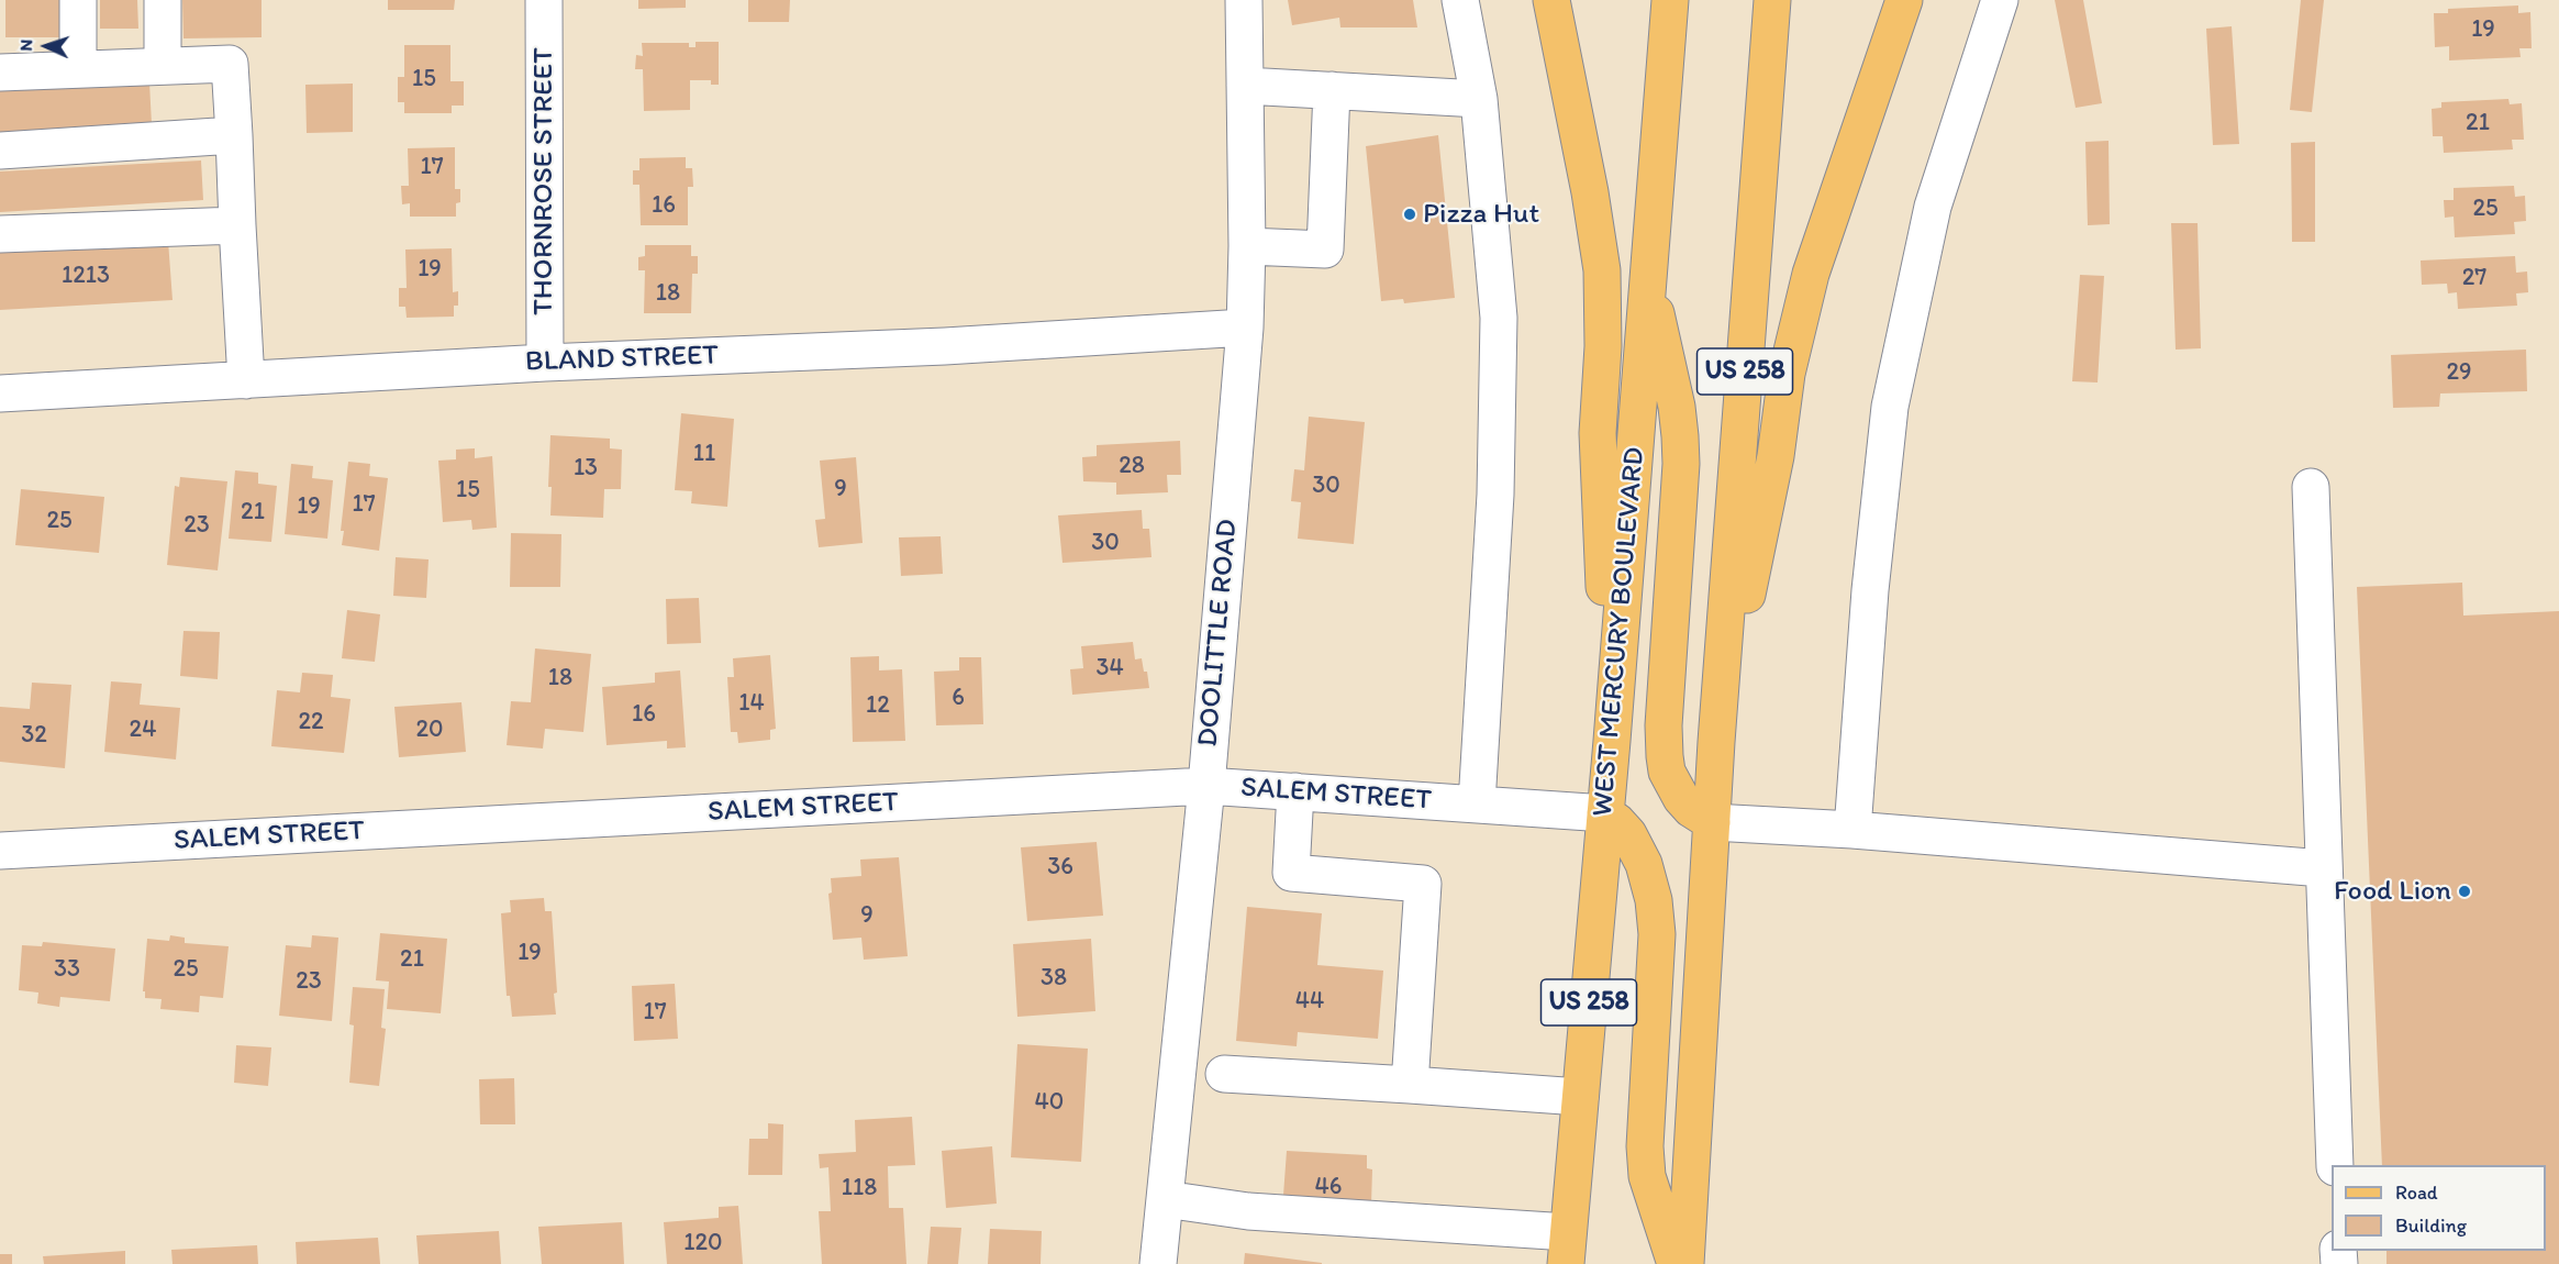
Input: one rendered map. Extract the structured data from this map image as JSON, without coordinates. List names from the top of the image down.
{
  "streets": {
    "main road": ["US 258", "WEST MERCURY BOULEVARD"],
    "street": [
      "THORNROSE STREET",
      "BLAND STREET",
      "DOOLITTLE ROAD",
      "SALEM STREET"
    ]
  },
  "crossings": [
    ["THORNROSE STREET", "BLAND STREET"],
    ["BLAND STREET", "DOOLITTLE ROAD"],
    ["WEST MERCURY BOULEVARD", "SALEM STREET"],
    ["DOOLITTLE ROAD", "SALEM STREET"]
  ],
  "places": ["Pizza Hut", "Food Lion"],
  "house_numbers": [
    "19",
    "15",
    "21",
    "17",
    "16",
    "25",
    "19",
    "1213",
    "27",
    "18",
    "29",
    "11",
    "28",
    "13",
    "30",
    "9",
    "15",
    "17",
    "19",
    "21",
    "25",
    "23",
    "30",
    "34",
    "18",
    "6",
    "14",
    "12",
    "16",
    "22",
    "24",
    "20",
    "32",
    "36",
    "9",
    "19",
    "21",
    "33",
    "25",
    "38",
    "23",
    "44",
    "17",
    "40",
    "46",
    "118",
    "120"
  ],
  "legend": ["Road", "Building"],
  "north": "left"
}
